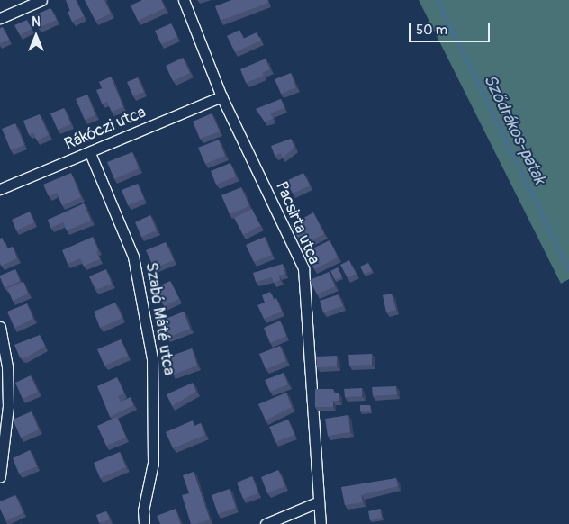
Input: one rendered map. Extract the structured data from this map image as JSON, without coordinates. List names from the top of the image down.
{
  "streets": {
    "street": ["Rákóczi utca", "Pacsirta utca", "Szabó Máté utca"]
  },
  "crossings": [
    ["Rákóczi utca", "Pacsirta utca"],
    ["Rákóczi utca", "Szabó Máté utca"]
  ],
  "water": ["Sződrákos-patak"],
  "scale_bar": "50 m",
  "north": "top"
}
